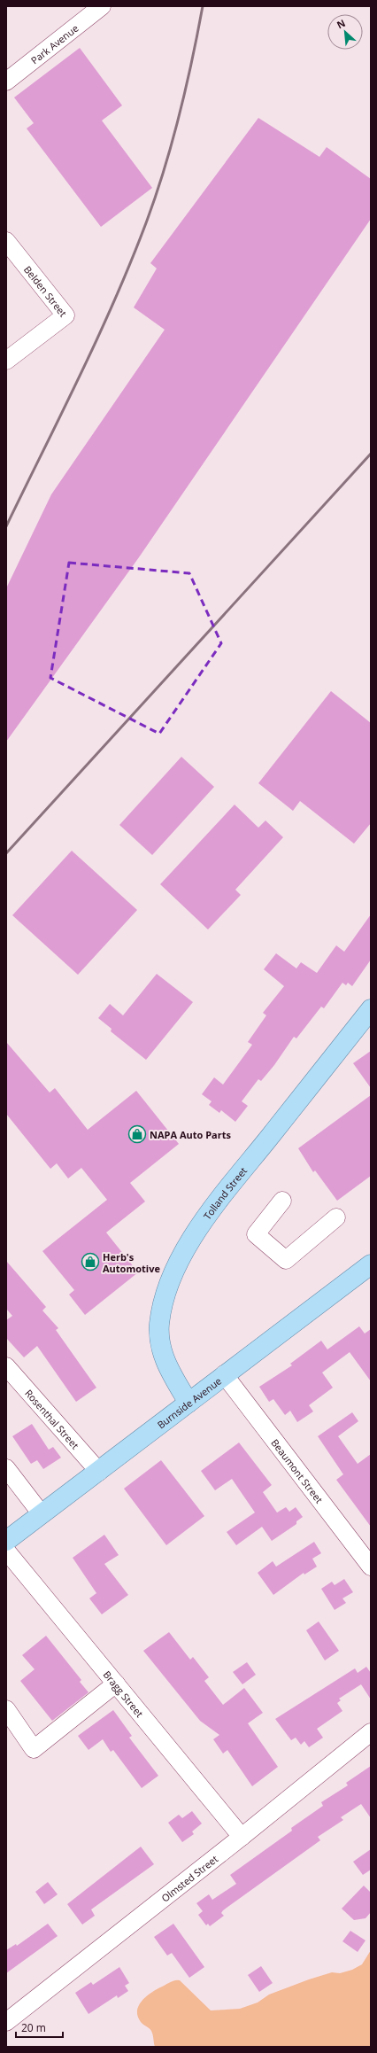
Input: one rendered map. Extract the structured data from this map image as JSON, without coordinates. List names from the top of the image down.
{
  "streets": {
    "main road": ["Tolland Street", "Burnside Avenue"],
    "street": [
      "Park Avenue",
      "Belden Street",
      "Rosenthal Street",
      "Beaumont Street",
      "Bragg Street",
      "Olmsted Street"
    ]
  },
  "crossings": [
    ["Tolland Street", "Burnside Avenue"],
    ["Burnside Avenue", "Rosenthal Street"],
    ["Burnside Avenue", "Beaumont Street"],
    ["Burnside Avenue", "Bragg Street"],
    ["Bragg Street", "Olmsted Street"]
  ],
  "places": {
    "shop": ["NAPA Auto Parts", "Herb's Automotive"]
  },
  "scale_bar": "20 m",
  "north": "top left"
}
